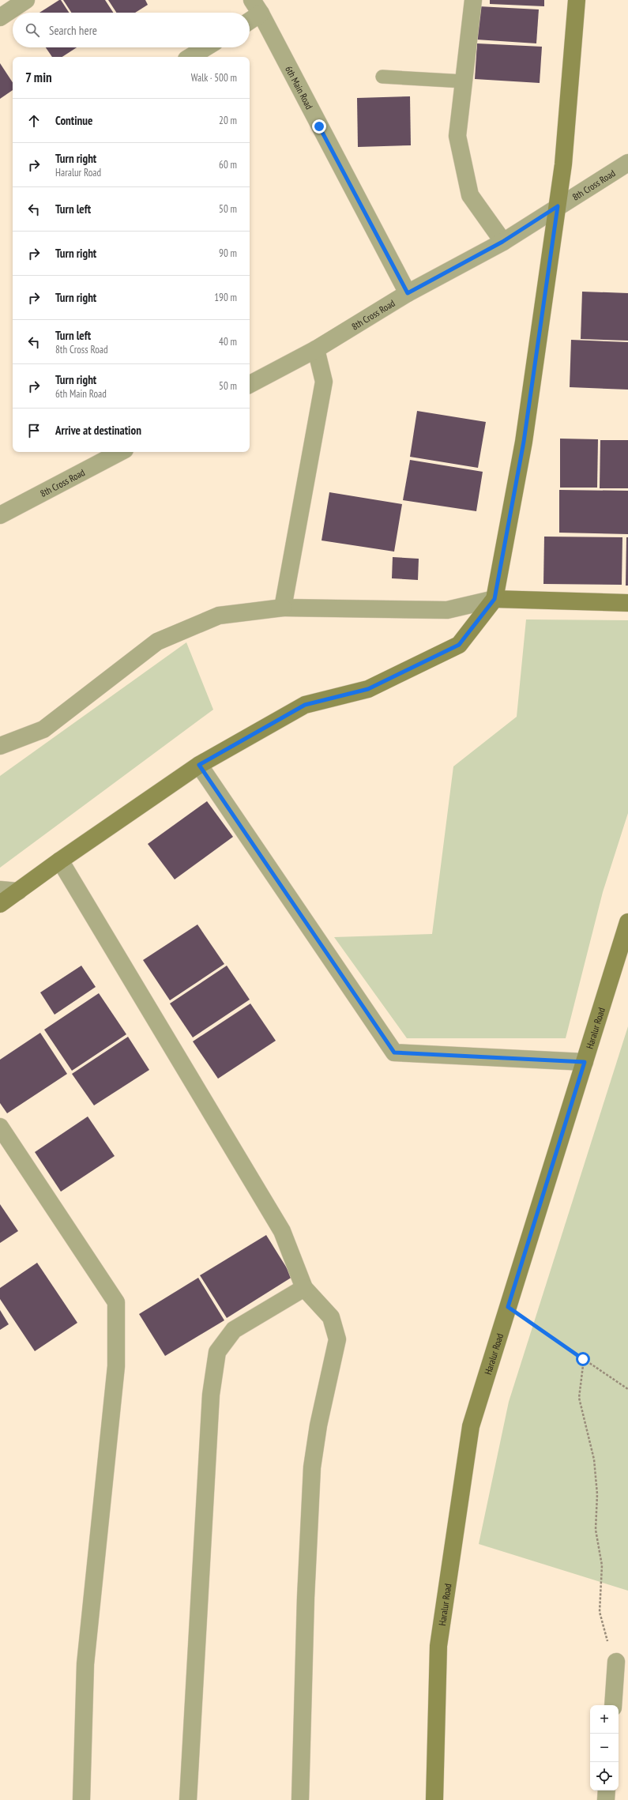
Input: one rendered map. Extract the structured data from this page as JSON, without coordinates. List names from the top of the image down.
{
  "streets": {
    "street": ["6th Main Road", "8th Cross Road", "Haralur Road"]
  },
  "crossings": [
    ["6th Main Road", "8th Cross Road"]
  ],
  "page": {
    "search": "Search here",
    "heading": ["7 min", "Walk · 500 m"],
    "list": [
      ["Continue", "20 m"],
      ["Turn right", "Haralur Road", "60 m"],
      ["Turn left", "50 m"],
      ["Turn right", "90 m"],
      ["Turn right", "190 m"],
      ["Turn left", "8th Cross Road", "40 m"],
      ["Turn right", "6th Main Road", "50 m"],
      "Arrive at destination"
    ],
    "map_buttons": ["+", "−"]
  }
}
